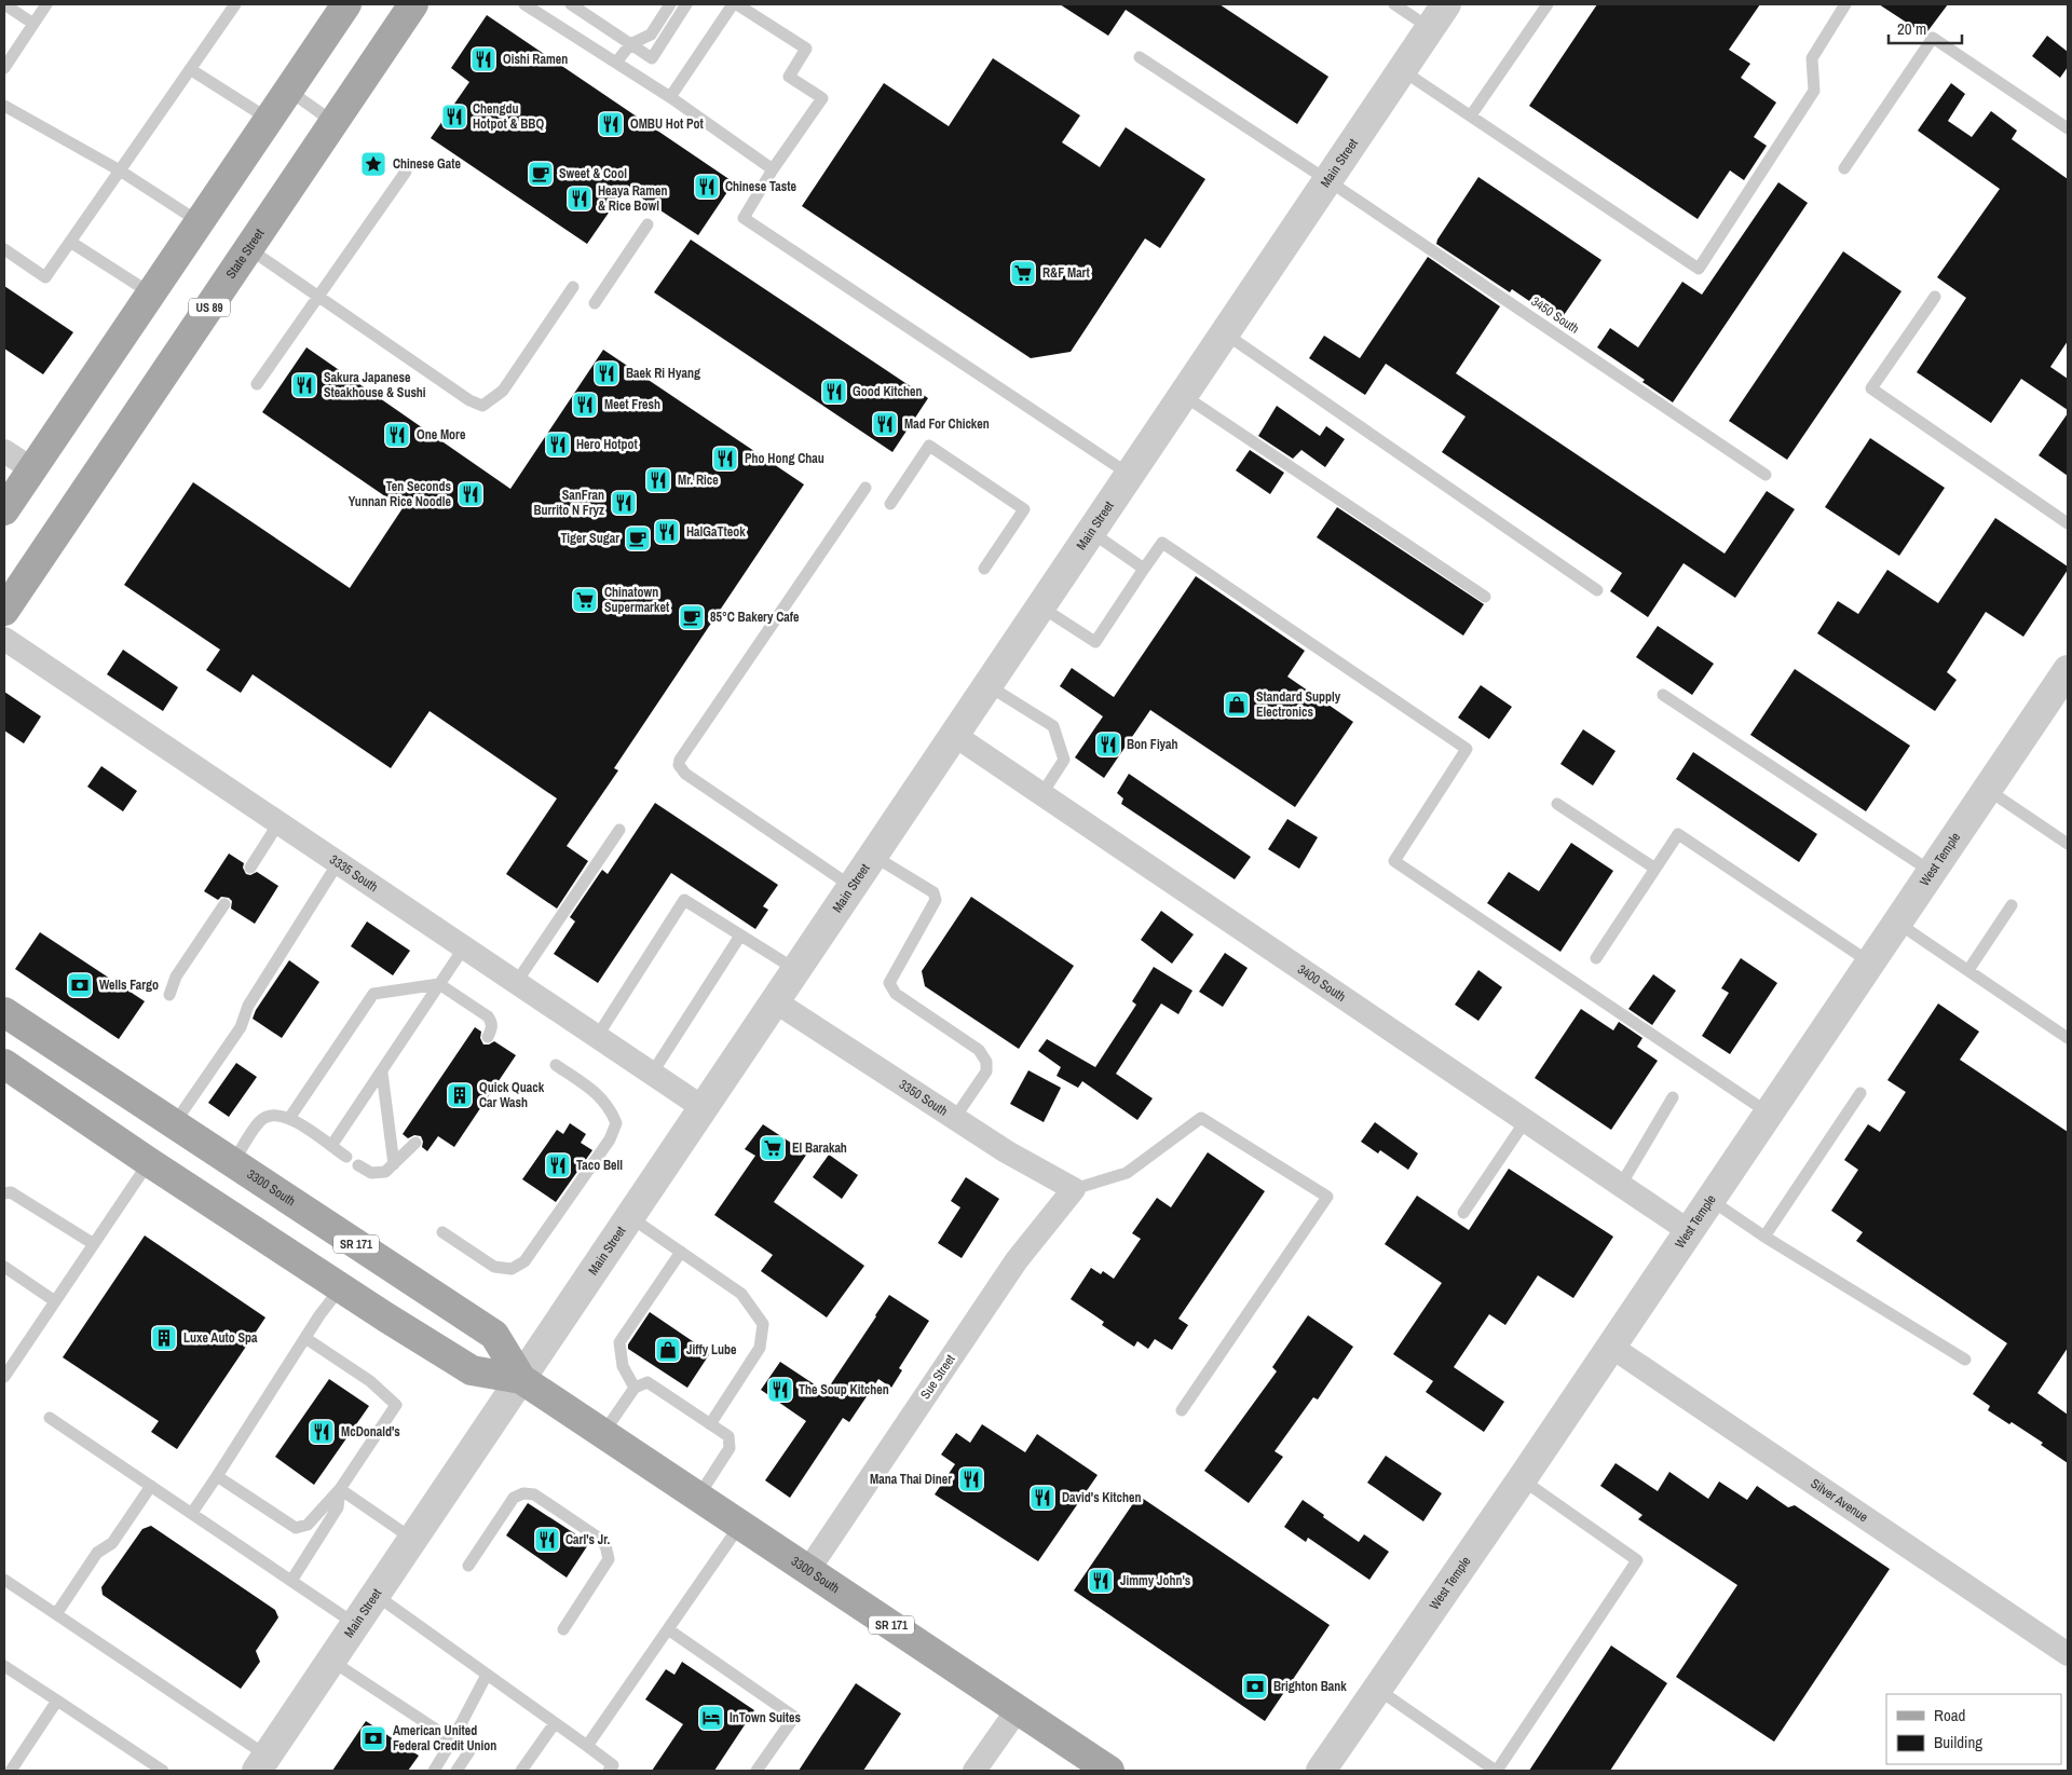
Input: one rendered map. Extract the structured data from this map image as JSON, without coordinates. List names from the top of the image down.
{
  "streets": {
    "main road": [
      "State Street",
      "US 89",
      "3300 South",
      "SR 171"
    ],
    "street": [
      "Main Street",
      "West Temple",
      "3335 South",
      "3400 South",
      "3350 South",
      "Sue Street",
      "Silver Avenue"
    ],
    "lane": ["3450 South"]
  },
  "crossings": [
    ["Main Street", "3450 South"],
    ["Main Street", "3335 South"],
    ["Main Street", "3400 South"],
    ["Main Street", "3350 South"],
    ["Main Street", "3300 South"],
    ["West Temple", "3400 South"],
    ["West Temple", "Silver Avenue"],
    ["3350 South", "Sue Street"],
    ["3300 South", "Sue Street"]
  ],
  "places": {
    "restaurant": [
      "Oishi Ramen",
      "Chengdu Hotpot & BBQ",
      "OMBU Hot Pot",
      "Chinese Taste",
      "Heaya Ramen & Rice Bowl",
      "Baek Ri Hyang",
      "Sakura Japanese Steakhouse & Sushi",
      "Good Kitchen",
      "Meet Fresh",
      "Mad For Chicken",
      "One More",
      "Hero Hotpot",
      "Pho Hong Chau",
      "Mr. Rice",
      "Ten Seconds Yunnan Rice Noodle",
      "SanFran Burrito N Fryz",
      "HalGaTteok",
      "Bon Fiyah",
      "Taco Bell",
      "The Soup Kitchen",
      "McDonald's",
      "Mana Thai Diner",
      "David's Kitchen",
      "Carl's Jr.",
      "Jimmy John's"
    ],
    "place": ["Chinese Gate"],
    "cafe": ["Sweet & Cool", "Tiger Sugar", "85°C Bakery Cafe"],
    "supermarket": ["R&F Mart", "Chinatown Supermarket", "El Barakah"],
    "shop": ["Standard Supply Electronics", "Jiffy Lube"],
    "bank": ["Wells Fargo", "Brighton Bank", "American United Federal Credit Union"],
    "building": ["Quick Quack Car Wash", "Luxe Auto Spa"],
    "hotel": ["InTown Suites"]
  },
  "legend": ["Road", "Building"],
  "scale_bar": "20 m"
}
